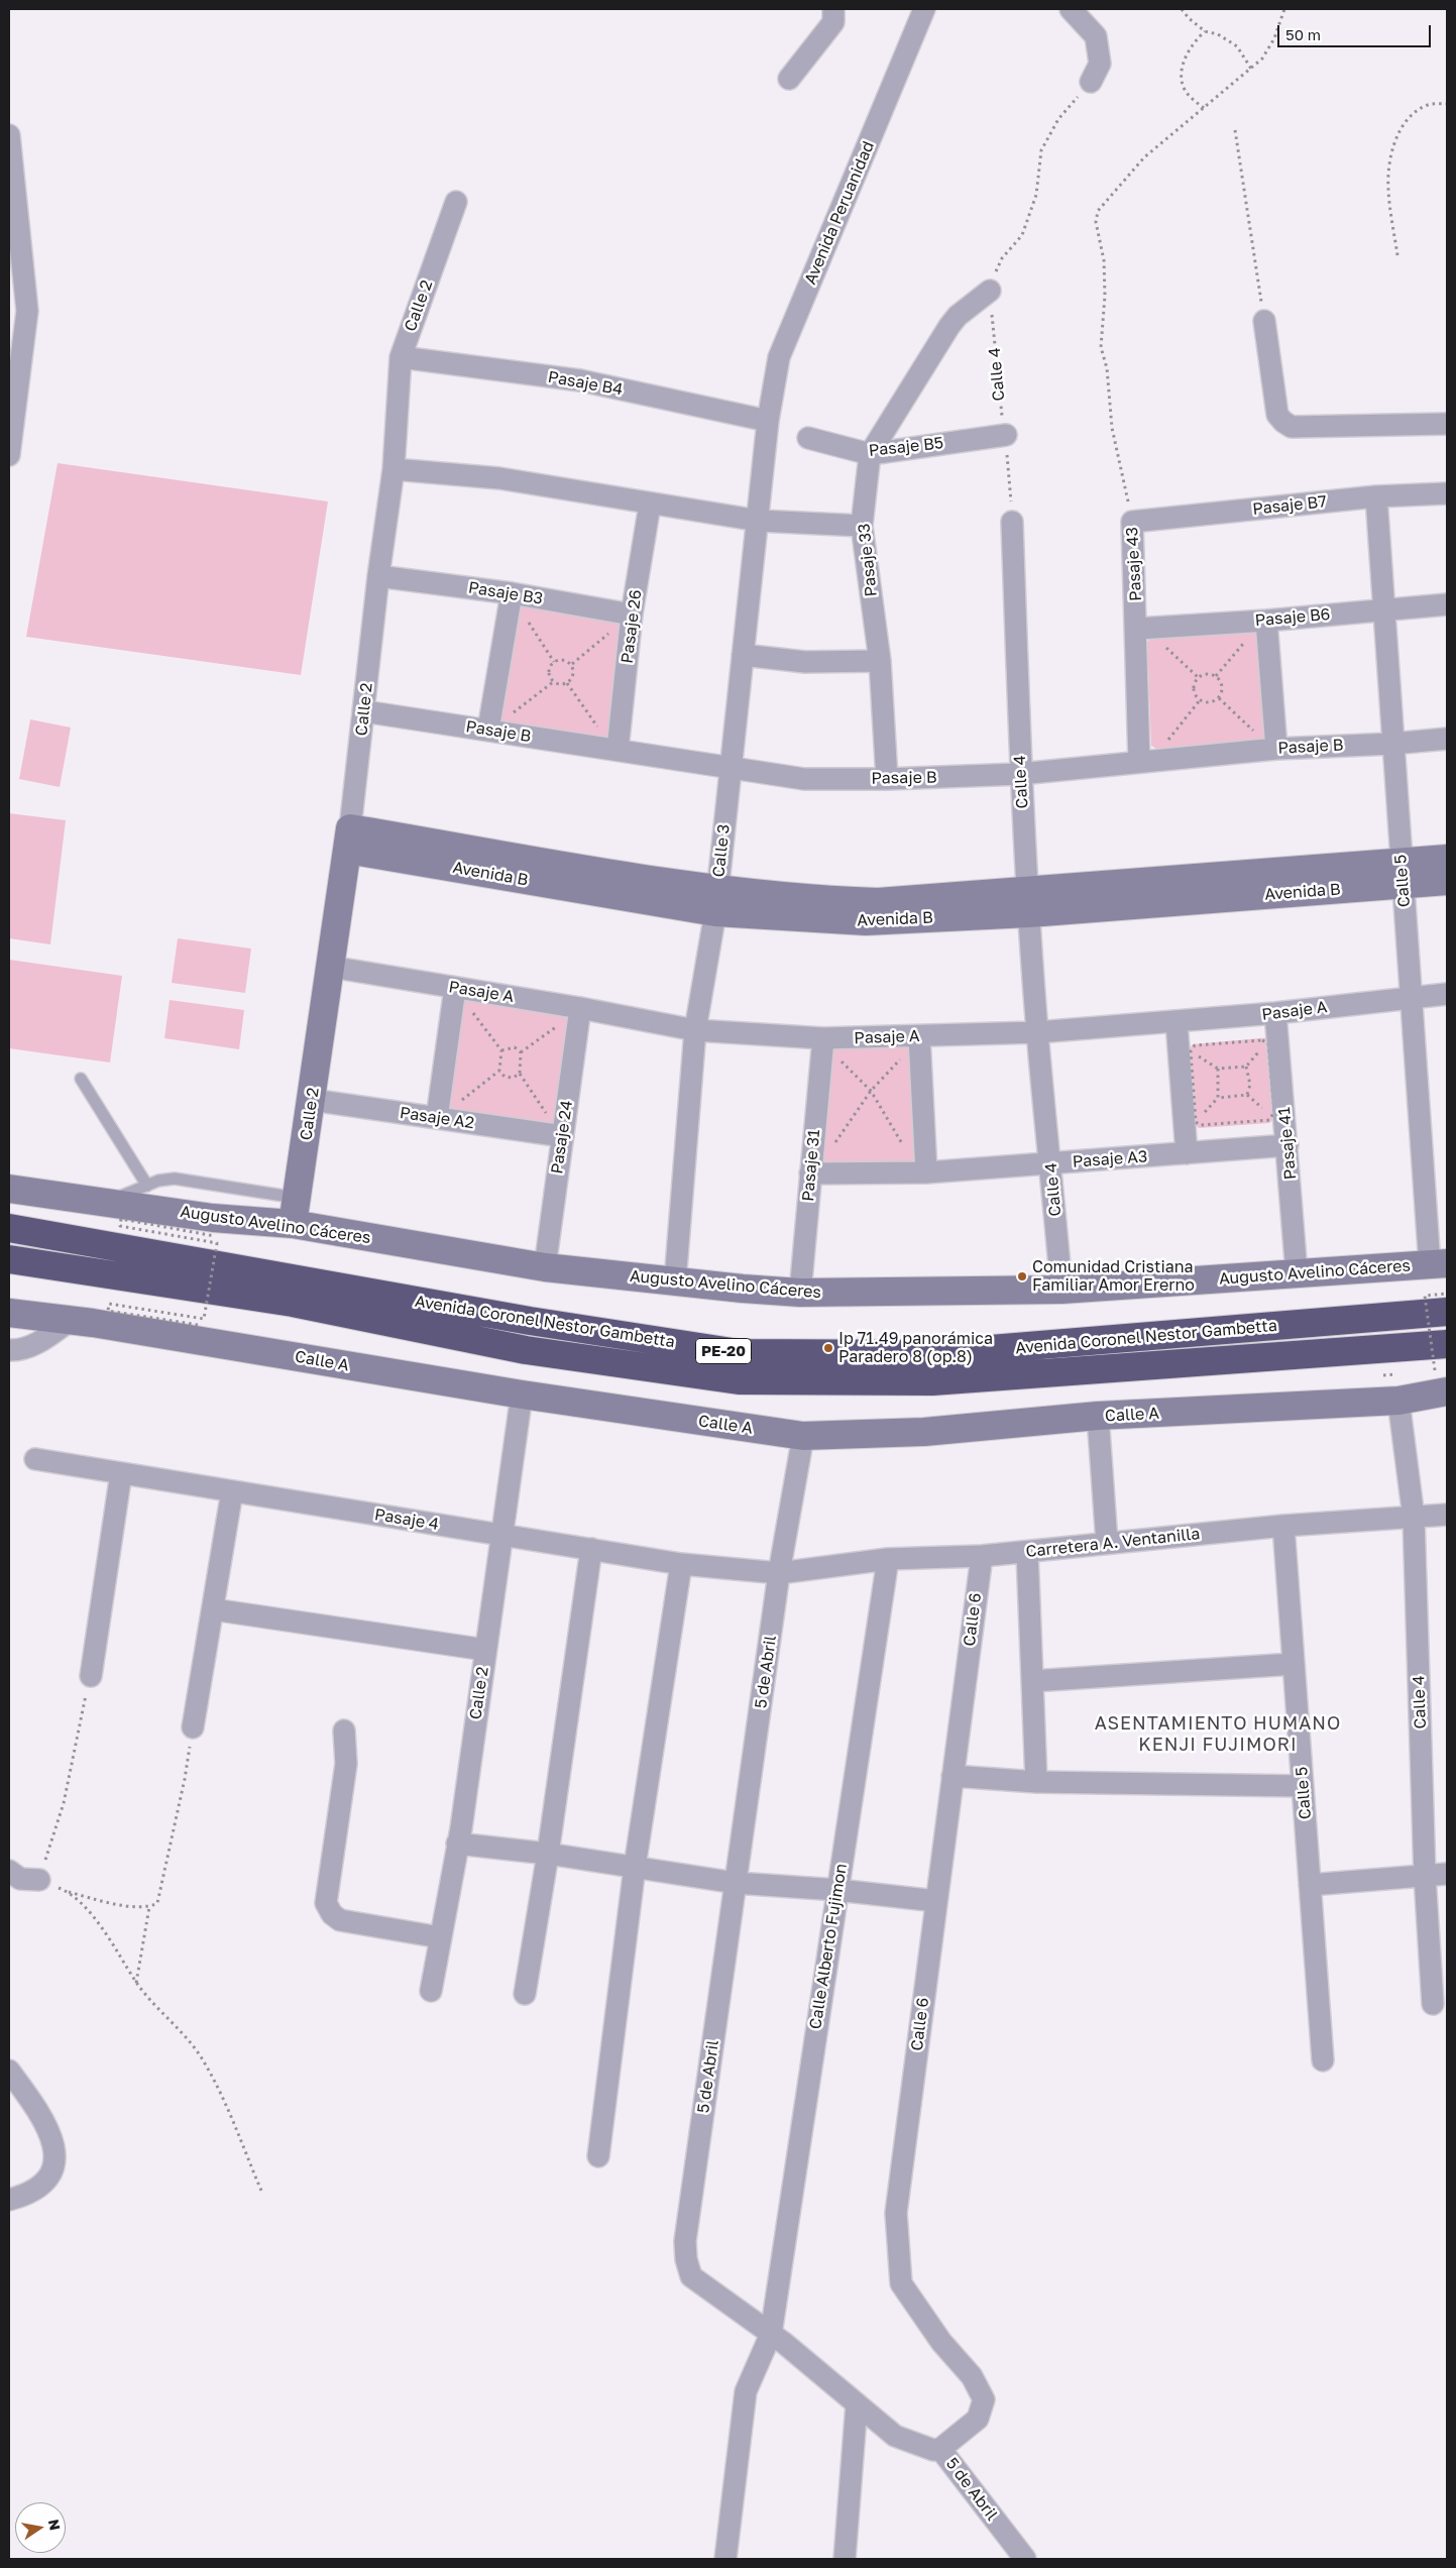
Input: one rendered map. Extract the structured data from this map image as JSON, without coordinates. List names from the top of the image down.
{
  "streets": {
    "highway": ["Avenida Coronel Nestor Gambetta", "PE-20"],
    "street": [
      "Avenida Peruanidad",
      "Calle 2",
      "Calle 4",
      "Pasaje B4",
      "Pasaje B5",
      "Pasaje B7",
      "Pasaje 33",
      "Pasaje 43",
      "Pasaje B3",
      "Pasaje B6",
      "Pasaje 26",
      "Pasaje B",
      "Calle 3",
      "Avenida B",
      "Calle 5",
      "Pasaje A",
      "Pasaje A2",
      "Pasaje 24",
      "Pasaje 41",
      "Pasaje A3",
      "Pasaje 31",
      "Augusto Avelino Cáceres",
      "Calle A",
      "Pasaje 4",
      "Carretera A. Ventanilla",
      "Calle 6",
      "5 de Abril",
      "Calle Alberto Fujimon"
    ]
  },
  "crossings": [
    ["Avenida Peruanidad", "Pasaje B4"],
    ["Avenida Peruanidad", "Calle 3"],
    ["Calle 2", "Pasaje B4"],
    ["Calle 2", "Pasaje B3"],
    ["Calle 2", "Pasaje B"],
    ["Calle 2", "Avenida B"],
    ["Calle 2", "Pasaje A"],
    ["Calle 2", "Pasaje A2"],
    ["Calle 2", "Augusto Avelino Cáceres"],
    ["Calle 2", "Calle A"],
    ["Calle 2", "Pasaje 4"],
    ["Calle 4", "Pasaje B5"],
    ["Calle 4", "Pasaje 33"],
    ["Calle 4", "Pasaje B"],
    ["Calle 4", "Avenida B"],
    ["Calle 4", "Pasaje A"],
    ["Calle 4", "Pasaje A3"],
    ["Calle 4", "Augusto Avelino Cáceres"],
    ["Calle 4", "Calle A"],
    ["Calle 4", "Carretera A. Ventanilla"],
    ["Pasaje B4", "Calle 3"],
    ["Pasaje B5", "Pasaje 33"],
    ["Pasaje B7", "Pasaje 43"],
    ["Pasaje B7", "Calle 5"],
    ["Pasaje 33", "Pasaje B"],
    ["Pasaje 43", "Pasaje B6"],
    ["Pasaje 43", "Pasaje B"],
    ["Pasaje B3", "Pasaje 26"],
    ["Pasaje B6", "Calle 5"],
    ["Pasaje 26", "Pasaje B"],
    ["Pasaje B", "Calle 3"],
    ["Pasaje B", "Calle 5"],
    ["Calle 3", "Avenida B"],
    ["Calle 3", "Pasaje A"],
    ["Calle 3", "Augusto Avelino Cáceres"],
    ["Avenida B", "Calle 5"],
    ["Calle 5", "Pasaje A"],
    ["Calle 5", "Augusto Avelino Cáceres"],
    ["Calle 5", "Carretera A. Ventanilla"],
    ["Pasaje A", "Pasaje 24"],
    ["Pasaje A", "Pasaje 41"],
    ["Pasaje A", "Pasaje 31"],
    ["Pasaje A2", "Pasaje 24"],
    ["Pasaje 24", "Augusto Avelino Cáceres"],
    ["Pasaje 41", "Pasaje A3"],
    ["Pasaje 41", "Augusto Avelino Cáceres"],
    ["Pasaje A3", "Pasaje 31"],
    ["Pasaje 31", "Augusto Avelino Cáceres"],
    ["Calle A", "5 de Abril"],
    ["Pasaje 4", "Carretera A. Ventanilla"],
    ["Pasaje 4", "5 de Abril"],
    ["Carretera A. Ventanilla", "Calle 6"],
    ["Carretera A. Ventanilla", "5 de Abril"],
    ["Carretera A. Ventanilla", "Calle Alberto Fujimon"],
    ["Calle 6", "5 de Abril"],
    ["5 de Abril", "Calle Alberto Fujimon"]
  ],
  "districts": ["ASENTAMIENTO HUMANO KENJI FUJIMORI"],
  "places": ["Comunidad Cristiana Familiar Amor Ererno", "Ip 71.49 panorámica Paradero 8 (op.8)"],
  "scale_bar": "50 m",
  "north": "right"
}
